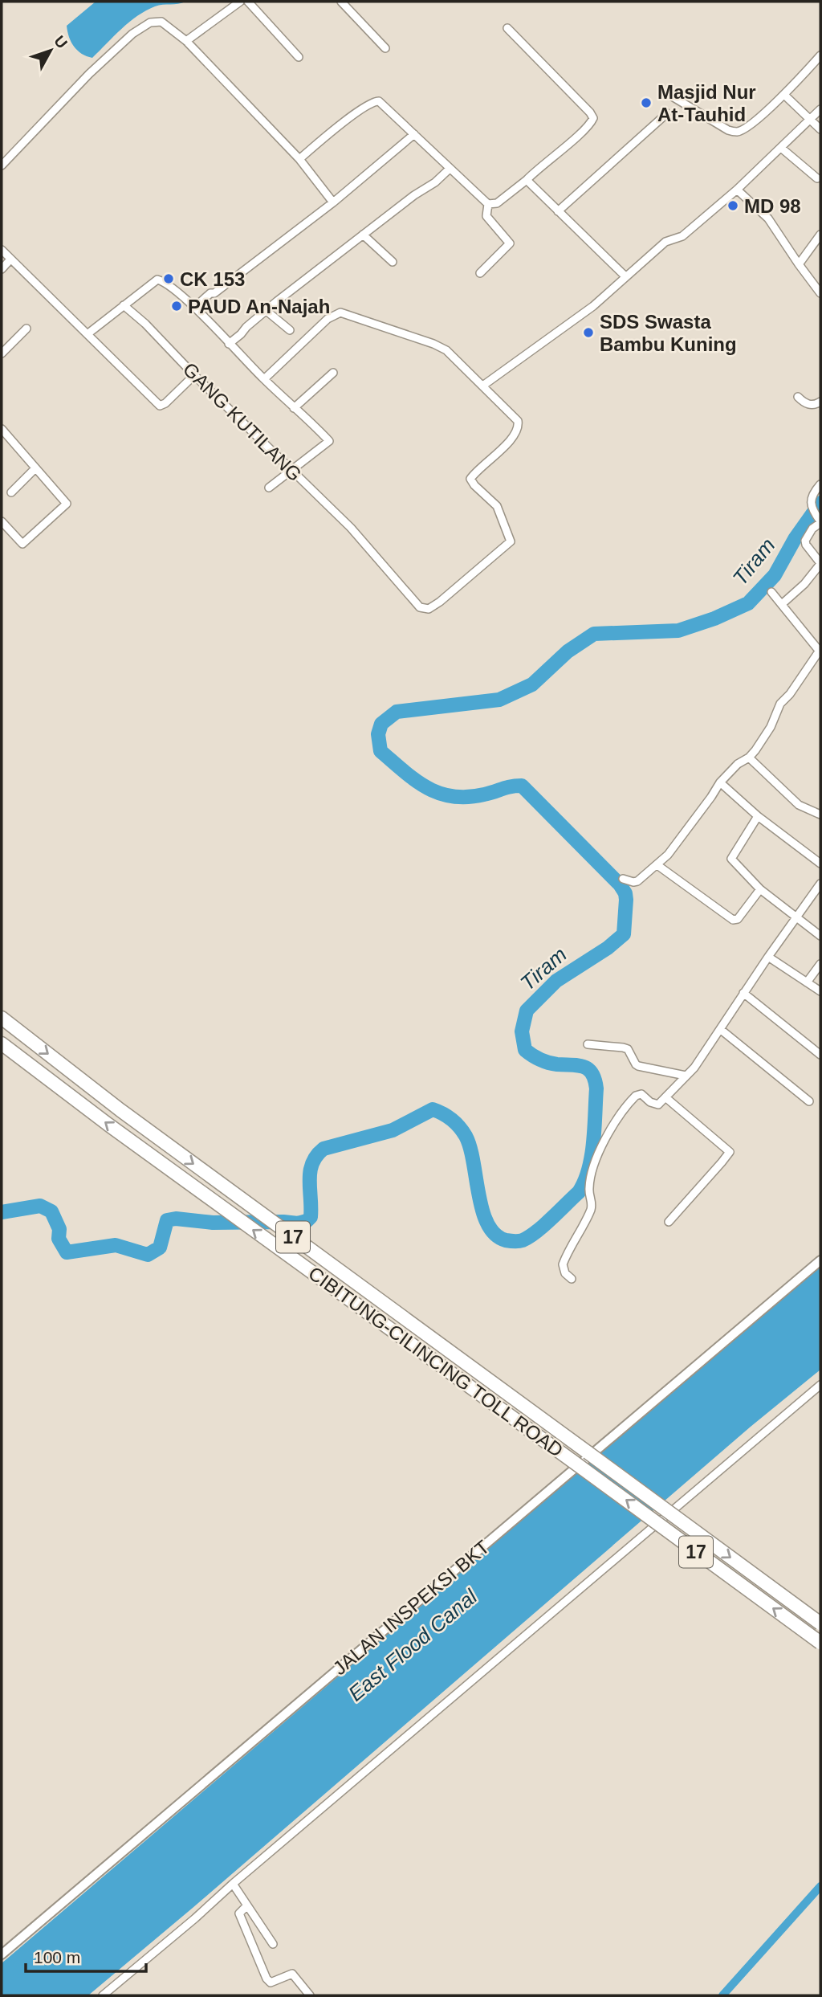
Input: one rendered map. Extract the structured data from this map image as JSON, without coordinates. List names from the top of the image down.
{
  "streets": {
    "highway": ["17"],
    "street": ["GANG KUTILANG", "JALAN INSPEKSI BKT"]
  },
  "water": ["Tiram", "East Flood Canal"],
  "places": [
    "Masjid Nur At-Tauhid",
    "MD 98",
    "CK 153",
    "PAUD An-Najah",
    "SDS Swasta Bambu Kuning"
  ],
  "scale_bar": "100 m",
  "north": "top right"
}
